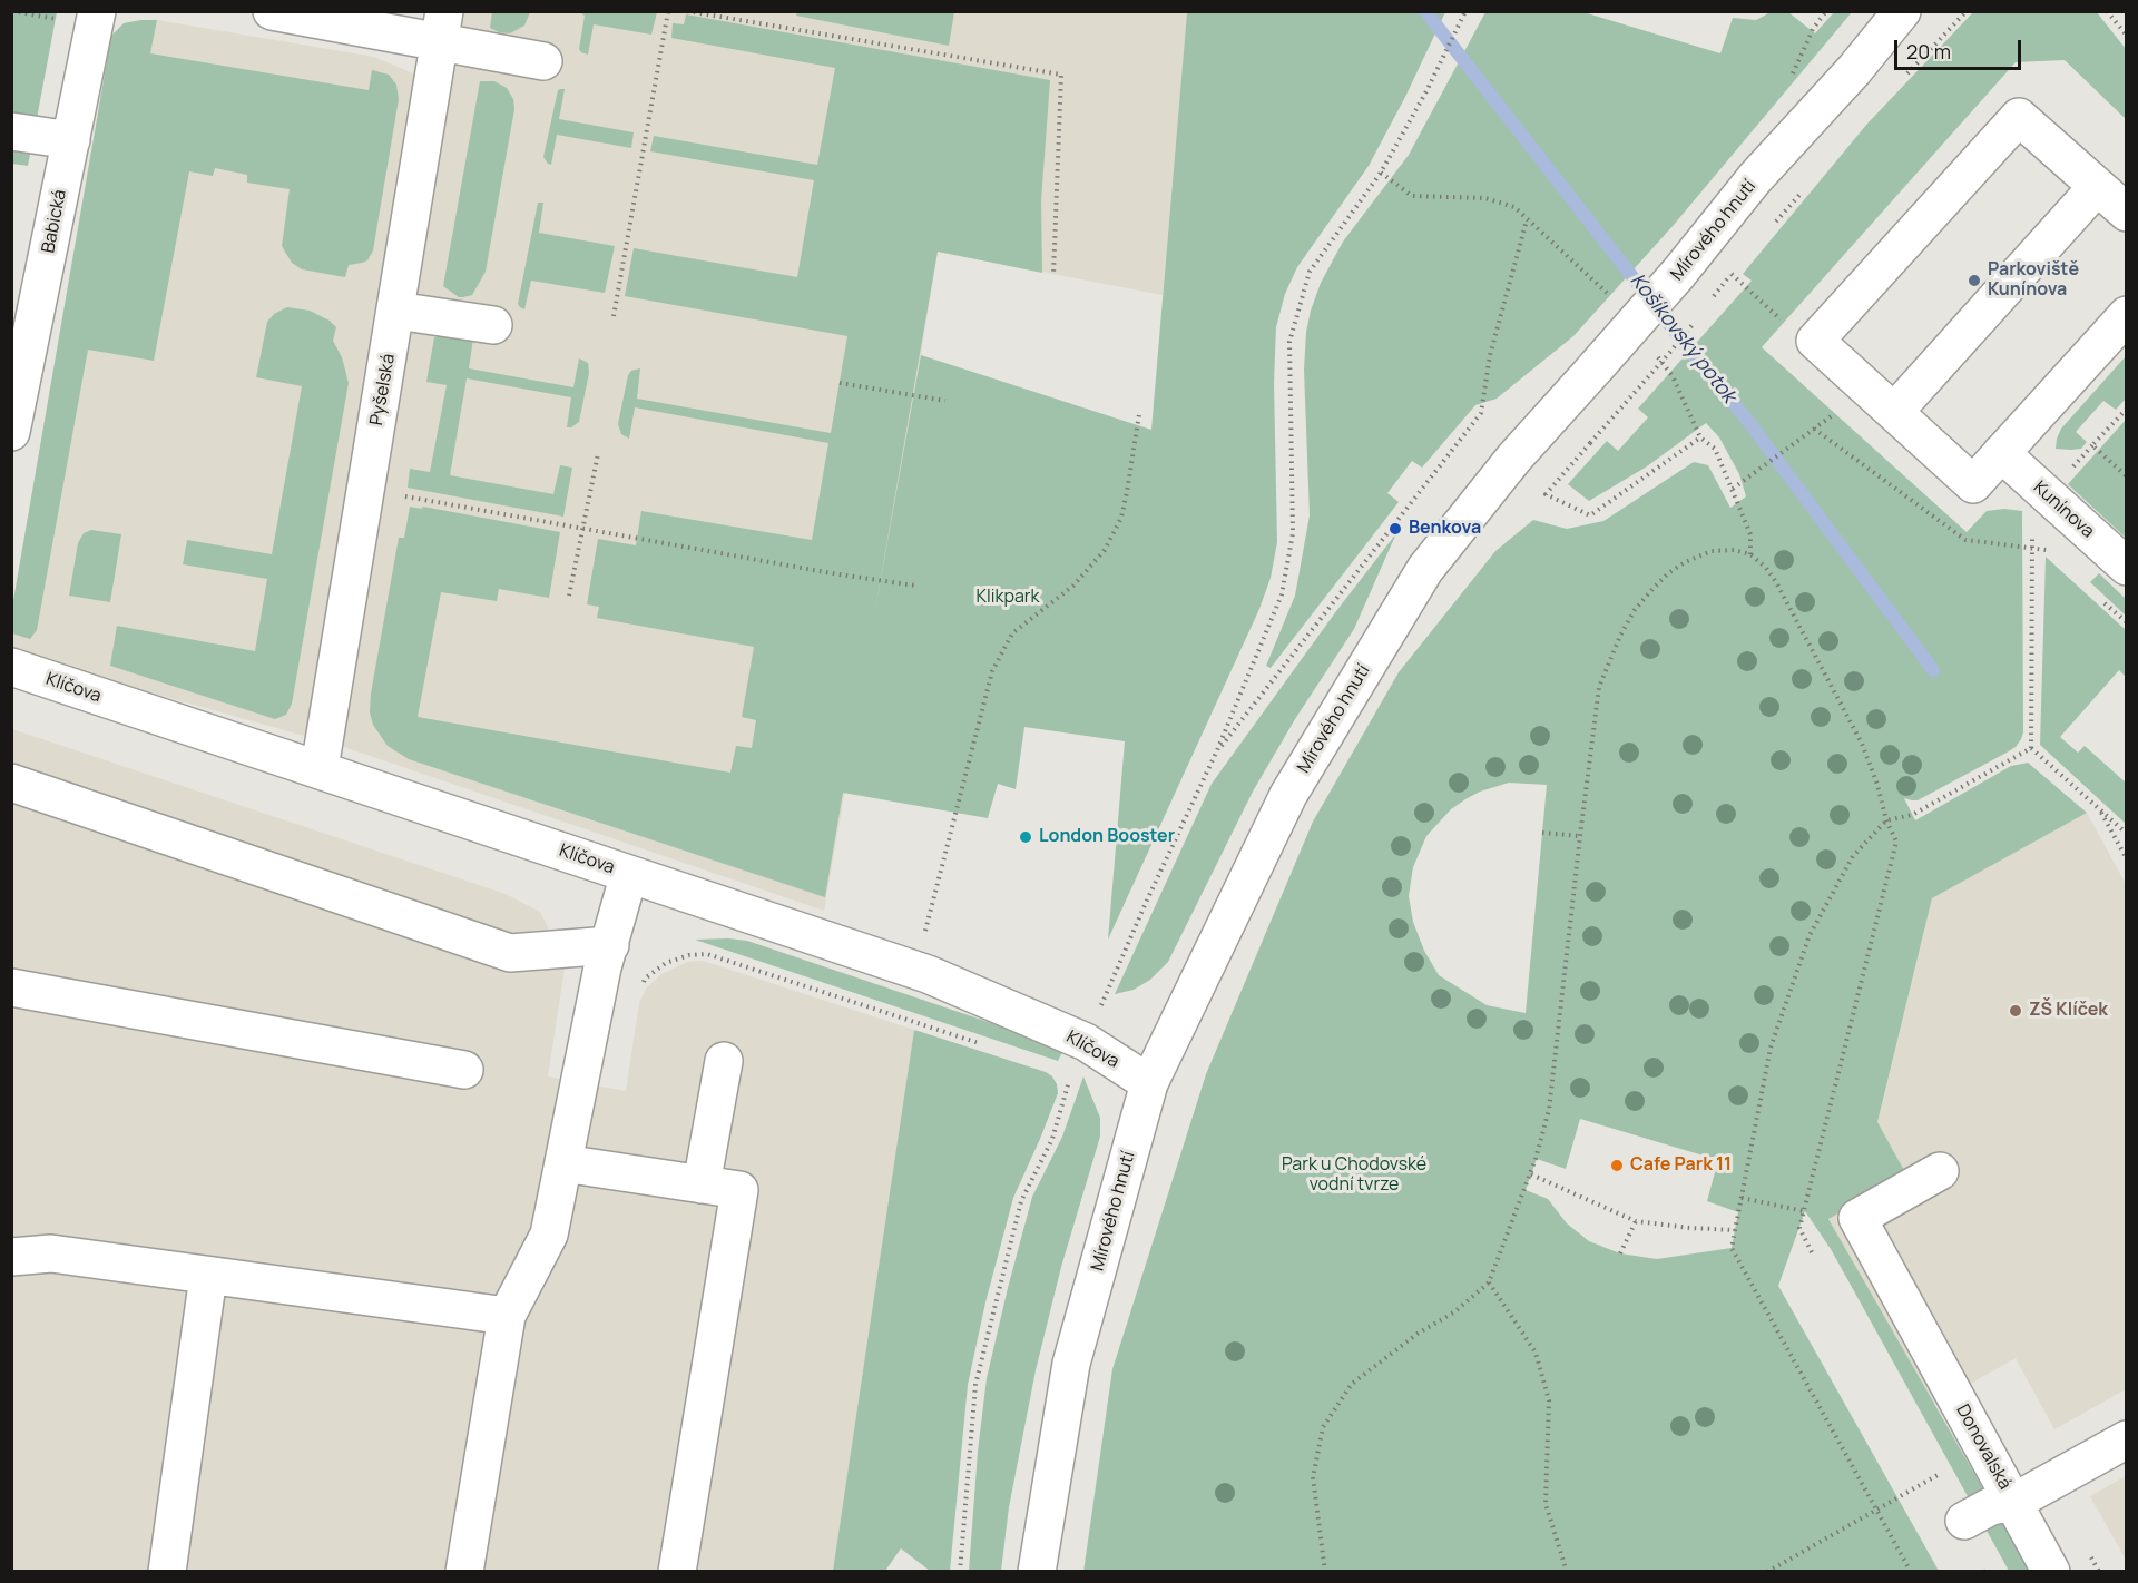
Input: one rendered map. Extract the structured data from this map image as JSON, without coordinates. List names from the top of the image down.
{
  "streets": {
    "street": [
      "Babická",
      "Mírového hnutí",
      "Pyšelská",
      "Kunínova",
      "Klíčova",
      "Donovalská"
    ]
  },
  "crossings": [
    ["Mírového hnutí", "Klíčova"],
    ["Pyšelská", "Klíčova"]
  ],
  "water": ["Košíkovský potok"],
  "parks": ["Klikpark", "Park u Chodovské vodní tvrze"],
  "places": [
    "Parkoviště Kunínova",
    "Benkova",
    "London Booster",
    "ZŠ Klíček",
    "Cafe Park 11"
  ],
  "scale_bar": "20 m"
}
